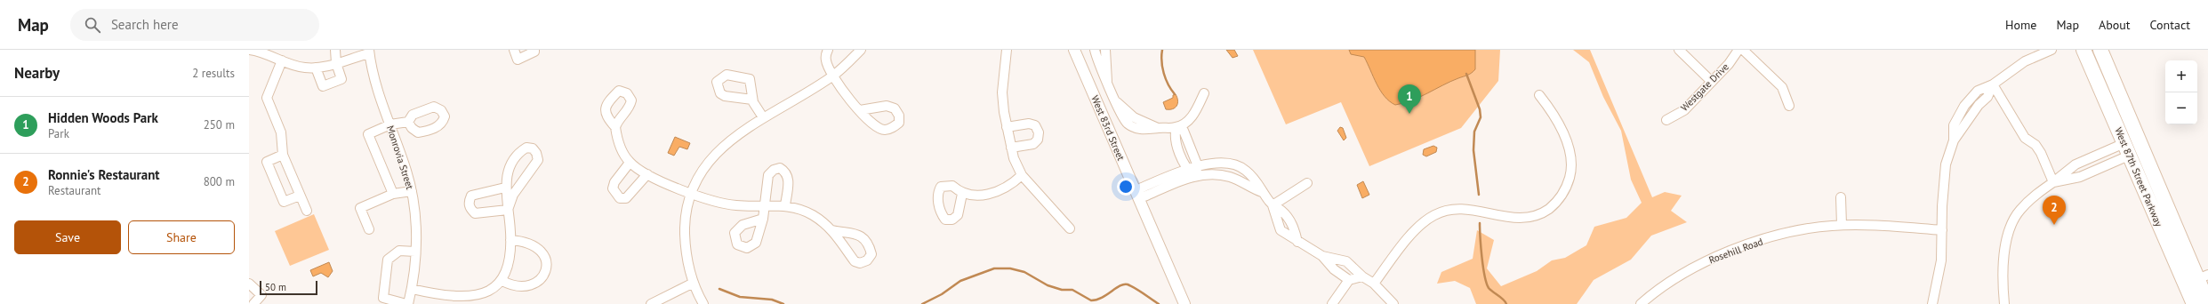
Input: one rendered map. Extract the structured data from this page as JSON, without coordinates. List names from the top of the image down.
{
  "streets": {
    "main road": ["West 87th Street Parkway"],
    "street": [
      "Westgate Drive",
      "West 83rd Street",
      "Monrovia Street",
      "Rosehill Road"
    ]
  },
  "scale_bar": "50 m",
  "page": {
    "header": "Map",
    "search": "Search here",
    "nav": [
      "Home",
      "Map",
      "About",
      "Contact"
    ],
    "heading": ["Nearby", "2 results"],
    "map_buttons": ["+", "−"],
    "pins": ["1", "2"],
    "list": [
      {
        "mark": "1",
        "name": "Hidden Woods Park",
        "note": "Park",
        "value": "250 m"
      },
      {
        "mark": "2",
        "name": "Ronnie's Restaurant",
        "note": "Restaurant",
        "value": "800 m"
      }
    ],
    "buttons": ["Save", "Share"],
    "scale": "50 m"
  }
}
